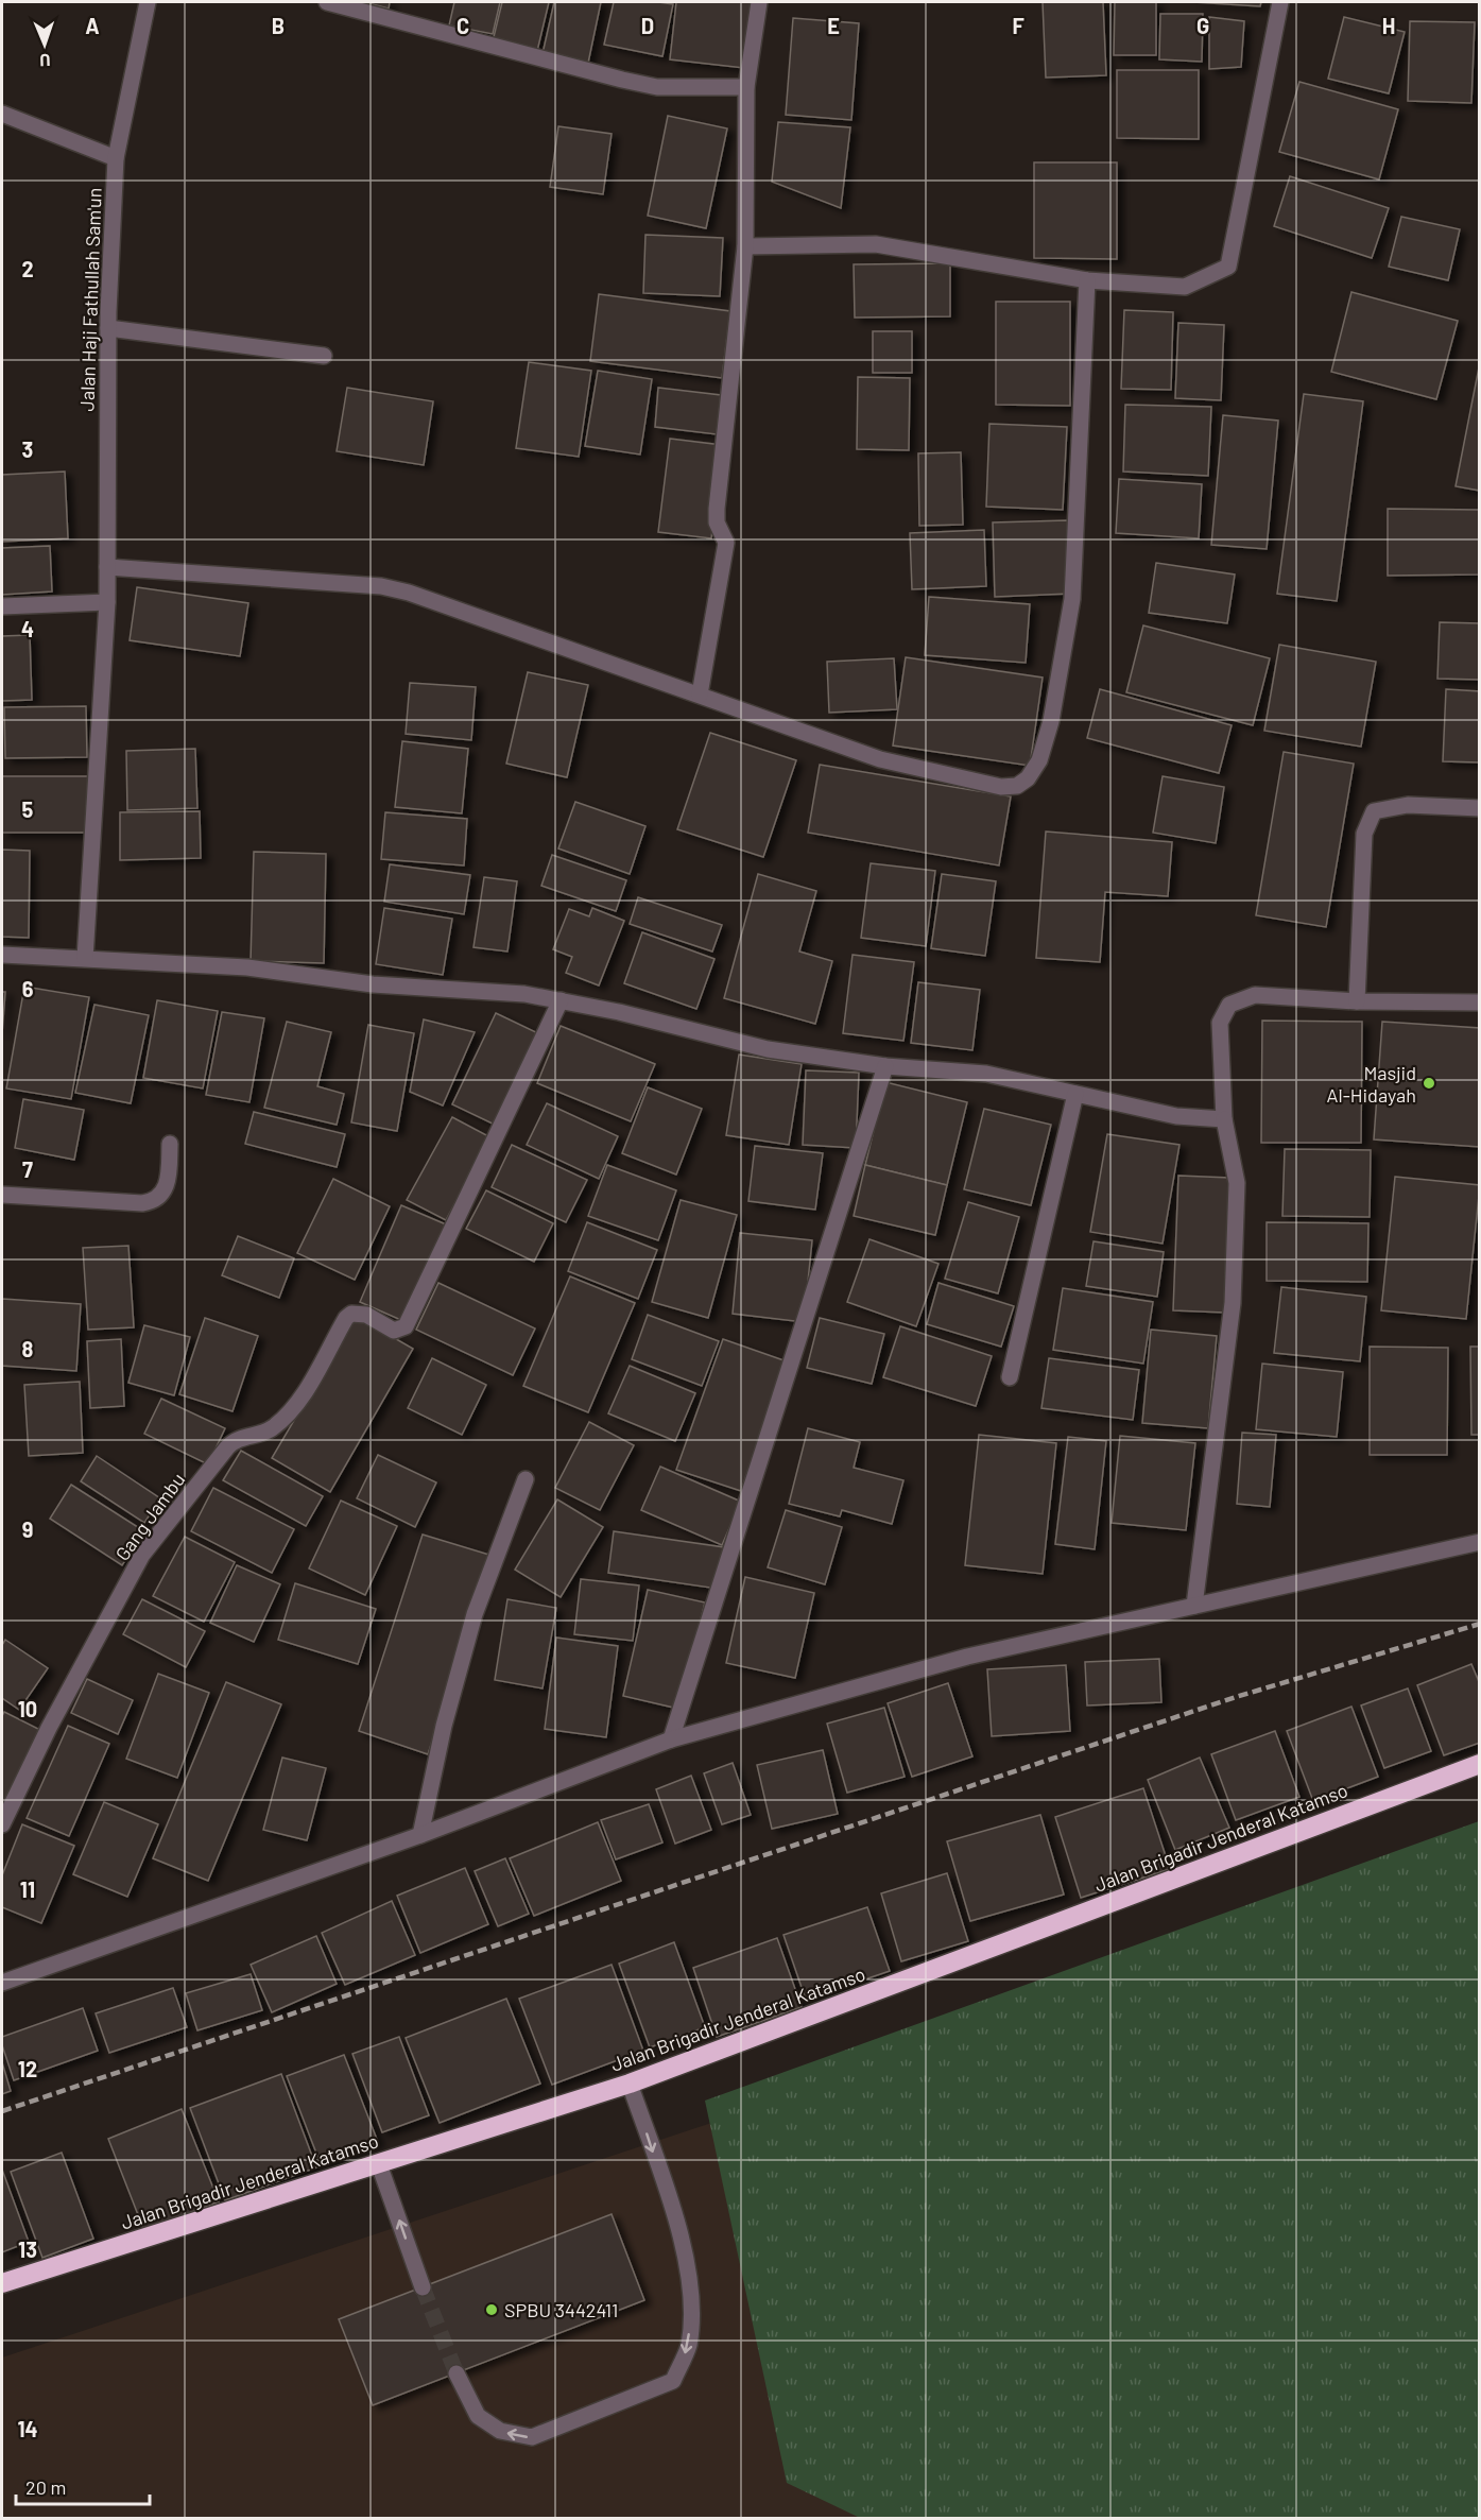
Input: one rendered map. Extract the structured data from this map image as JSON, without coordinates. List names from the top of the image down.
{
  "streets": {
    "highway": ["Jalan Brigadir Jenderal Katamso"],
    "street": ["Jalan Haji Fathullah Sam'un", "Gang Jambu"]
  },
  "places": ["Masjid Al-Hidayah", "SPBU 3442411"],
  "scale_bar": "20 m",
  "north": "bottom",
  "grid": {
    "columns": [
      "A",
      "B",
      "C",
      "D",
      "E",
      "F",
      "G",
      "H"
    ],
    "rows": [
      "2",
      "3",
      "4",
      "5",
      "6",
      "7",
      "8",
      "9",
      "10",
      "11",
      "12",
      "13",
      "14"
    ]
  }
}
